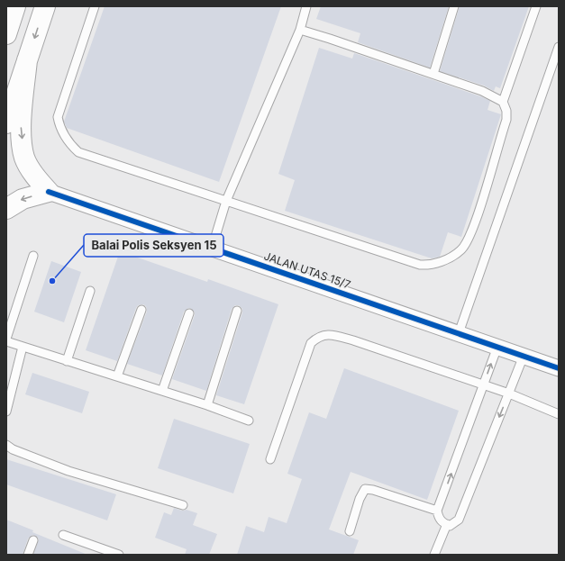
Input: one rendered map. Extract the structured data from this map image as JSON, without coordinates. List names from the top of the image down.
{
  "streets": {
    "street": ["JALAN UTAS 15/7"]
  },
  "places": ["Balai Polis Seksyen 15"]
}
